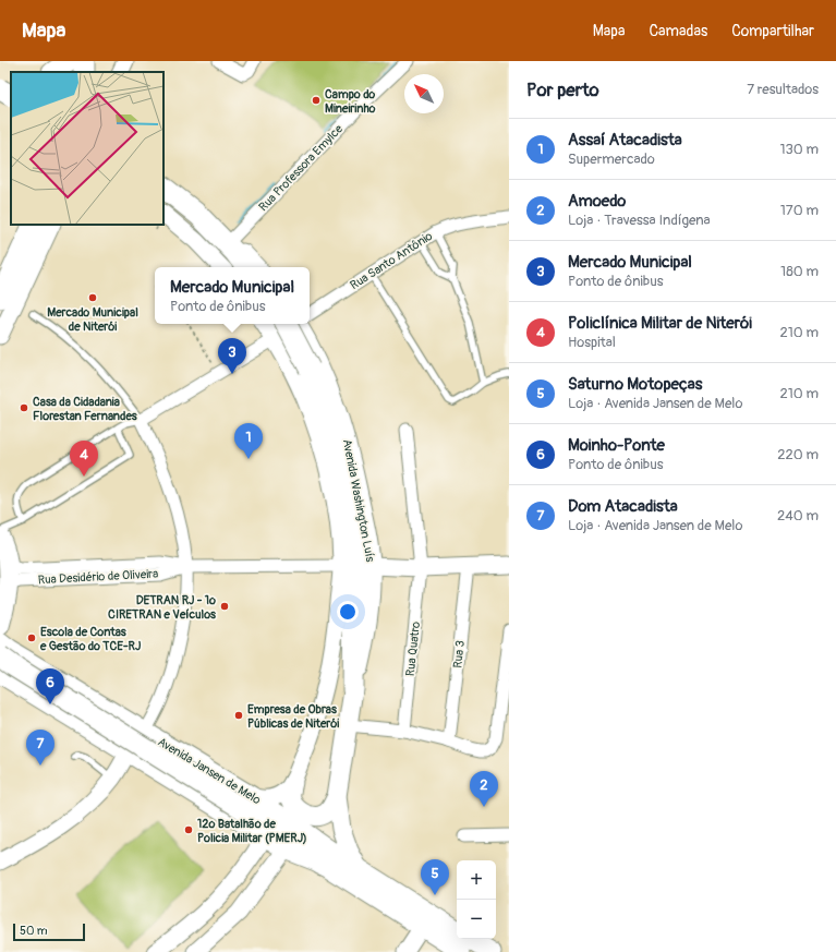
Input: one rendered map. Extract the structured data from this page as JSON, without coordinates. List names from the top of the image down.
{
  "streets": {
    "main road": ["Avenida Washington Luís", "Avenida Jansen de Melo"],
    "street": [
      "Rua Professora Emylce",
      "Rua Santo Antônio",
      "Rua Desidério de Oliveira",
      "Rua Quatro",
      "Rua 3"
    ]
  },
  "crossings": [
    ["Rua Santo Antônio", "Avenida Washington Luís"],
    ["Avenida Washington Luís", "Rua Desidério de Oliveira"],
    ["Avenida Washington Luís", "Avenida Jansen de Melo"]
  ],
  "places": [
    "Campo do Mineirinho",
    "Mercado Municipal de Niterói",
    "Casa da Cidadania Florestan Fernandes",
    "DETRAN RJ - 1º CIRETRAN e Veículos",
    "Escola de Contas e Gestão do TCE-RJ",
    "Empresa de Obras Públicas de Niterói",
    "12º Batalhão de Policia Militar (PMERJ)"
  ],
  "scale_bar": "50 m",
  "north": "top left",
  "page": {
    "header": "Mapa",
    "nav": ["Mapa", "Camadas", "Compartilhar"],
    "heading": ["Por perto", "7 resultados"],
    "list": [
      {
        "mark": "1",
        "name": "Assaí Atacadista",
        "note": "Supermercado",
        "value": "130 m"
      },
      {
        "mark": "2",
        "name": "Amoedo",
        "note": "Loja · Travessa Indígena",
        "value": "170 m"
      },
      {
        "mark": "3",
        "name": "Mercado Municipal",
        "note": "Ponto de ônibus",
        "value": "180 m"
      },
      {
        "mark": "4",
        "name": "Policlínica Militar de Niterói",
        "note": "Hospital",
        "value": "210 m"
      },
      {
        "mark": "5",
        "name": "Saturno Motopeças",
        "note": "Loja · Avenida Jansen de Melo",
        "value": "210 m"
      },
      {
        "mark": "6",
        "name": "Moinho-Ponte",
        "note": "Ponto de ônibus",
        "value": "220 m"
      },
      {
        "mark": "7",
        "name": "Dom Atacadista",
        "note": "Loja · Avenida Jansen de Melo",
        "value": "240 m"
      }
    ],
    "popup": ["Mercado Municipal", "Ponto de ônibus"],
    "pins": [
      "3",
      "1",
      "4",
      "6",
      "7",
      "2",
      "5"
    ],
    "map_buttons": ["+", "−"],
    "scale": "50 m"
  }
}
